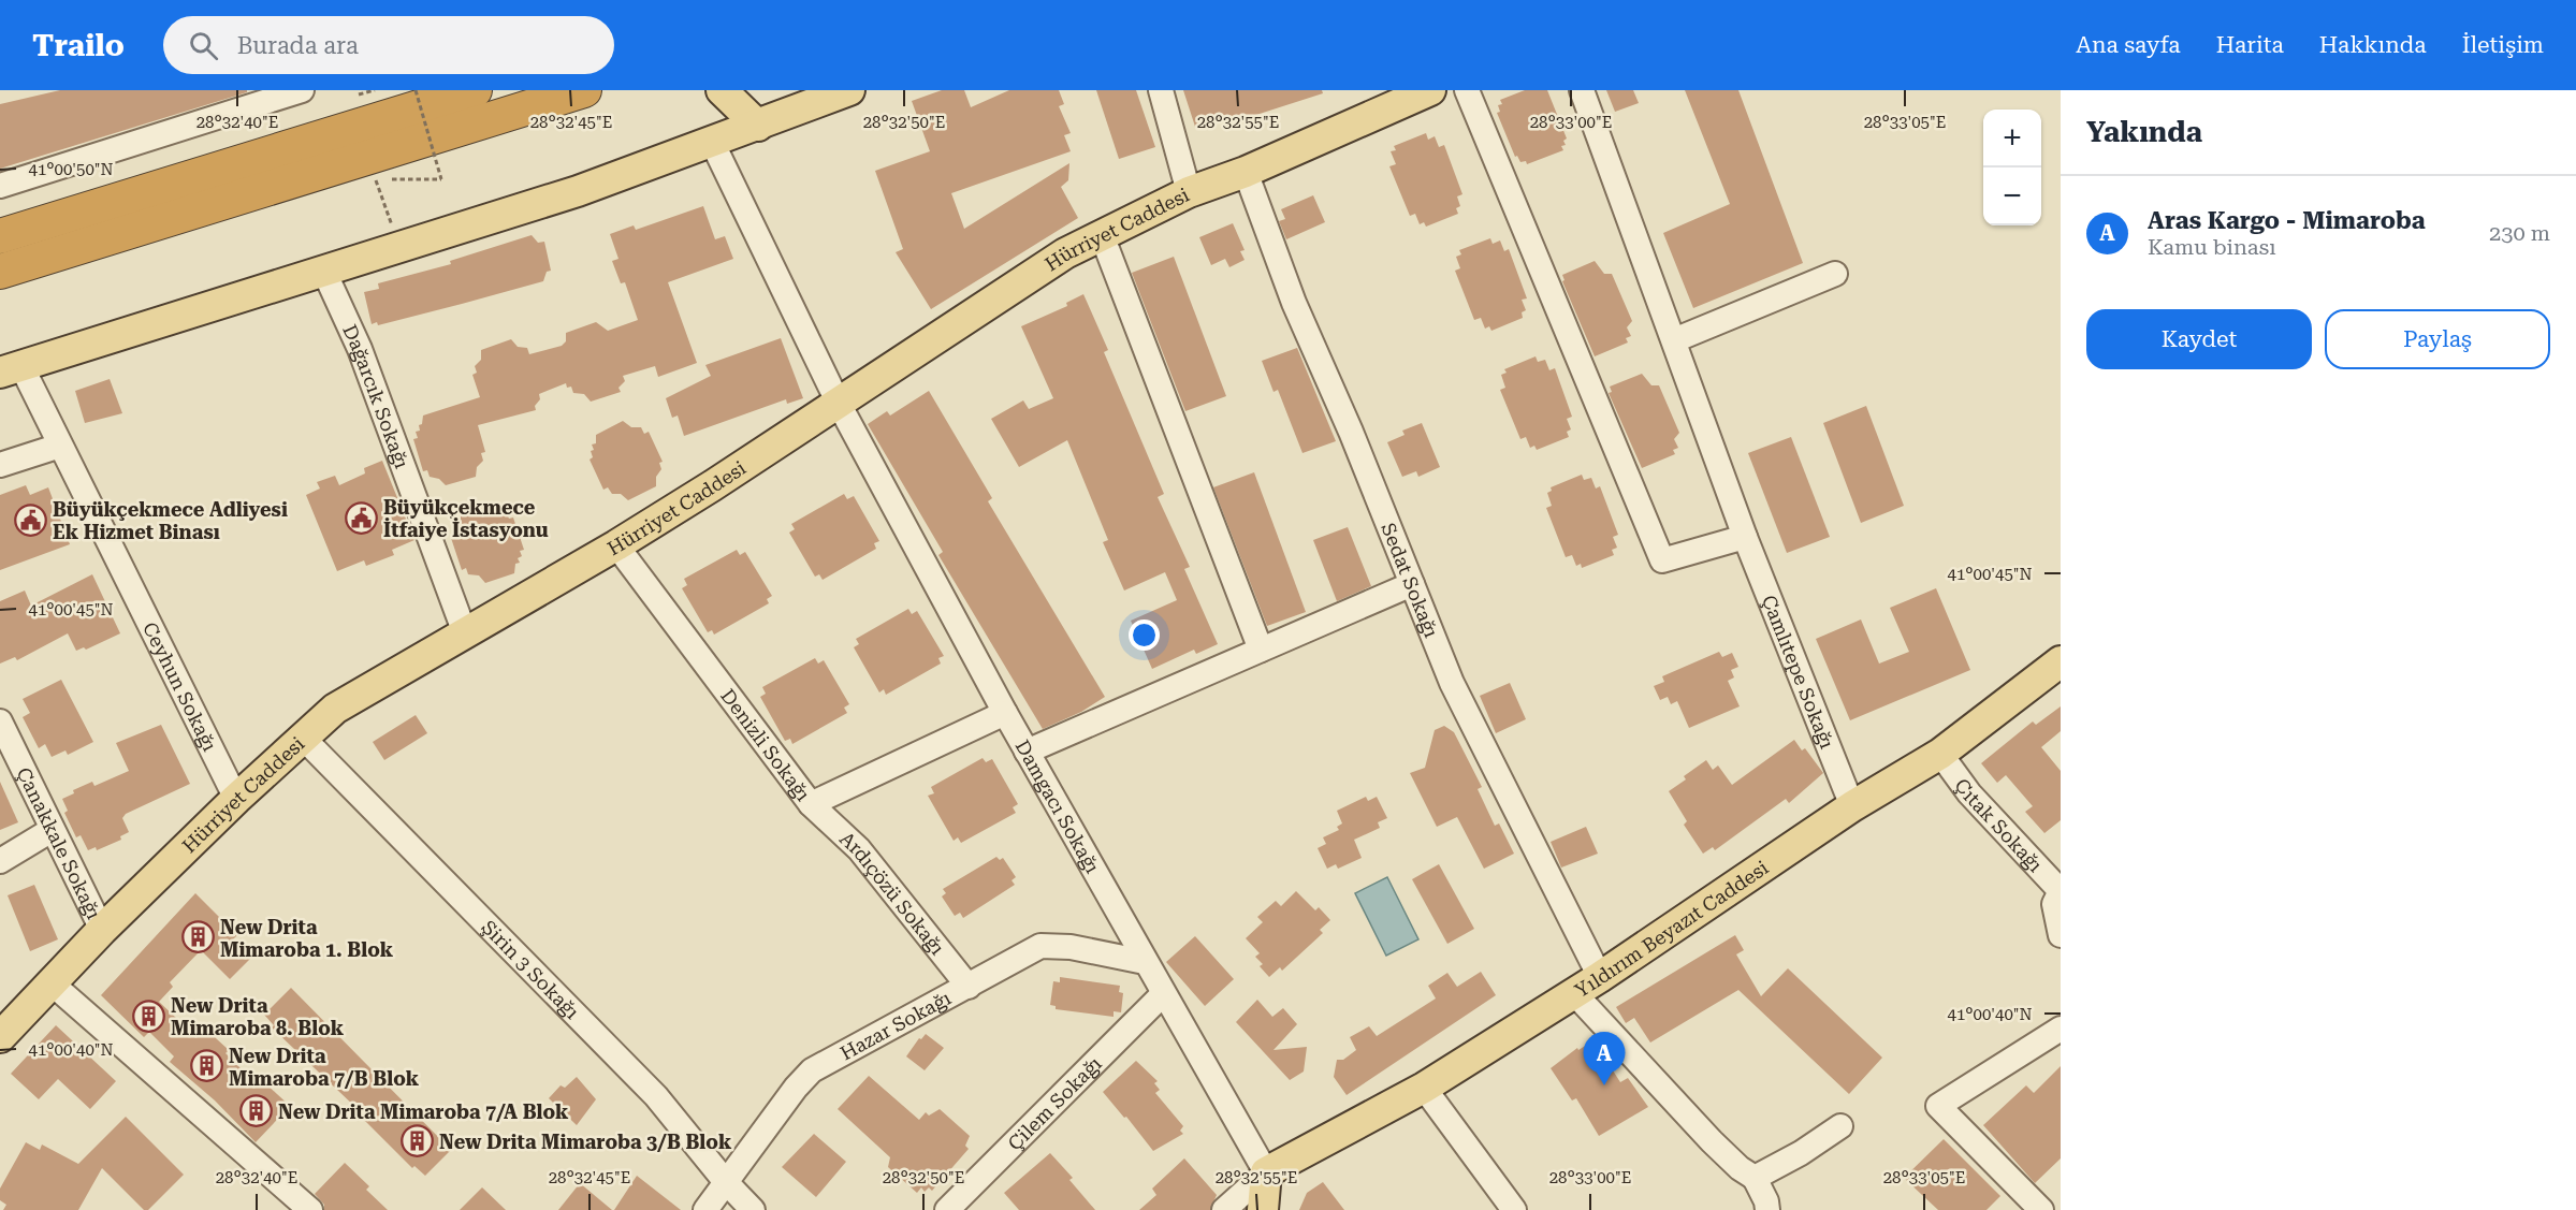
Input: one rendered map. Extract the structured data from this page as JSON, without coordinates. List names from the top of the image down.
{
  "streets": {
    "main road": ["Hürriyet Caddesi", "Yıldırım Beyazıt Caddesi"],
    "street": [
      "Dağarcık Sokağı",
      "Sedat Sokağı",
      "Çamlıtepe Sokağı",
      "Ceyhun Sokağı",
      "Denizli Sokağı",
      "Damgacı Sokağı",
      "Çıtak Sokağı",
      "Çanakkale Sokağı",
      "Ardıçözü Sokağı",
      "Şirin 3 Sokağı",
      "Hazar Sokağı",
      "Çilem Sokağı"
    ]
  },
  "crossings": [
    ["Hürriyet Caddesi", "Dağarcık Sokağı"],
    ["Hürriyet Caddesi", "Sedat Sokağı"],
    ["Hürriyet Caddesi", "Ceyhun Sokağı"],
    ["Hürriyet Caddesi", "Denizli Sokağı"],
    ["Hürriyet Caddesi", "Damgacı Sokağı"],
    ["Hürriyet Caddesi", "Çanakkale Sokağı"],
    ["Hürriyet Caddesi", "Şirin 3 Sokağı"],
    ["Sedat Sokağı", "Yıldırım Beyazıt Caddesi"],
    ["Çamlıtepe Sokağı", "Yıldırım Beyazıt Caddesi"],
    ["Denizli Sokağı", "Damgacı Sokağı"],
    ["Denizli Sokağı", "Ardıçözü Sokağı"],
    ["Damgacı Sokağı", "Yıldırım Beyazıt Caddesi"],
    ["Damgacı Sokağı", "Hazar Sokağı"],
    ["Damgacı Sokağı", "Çilem Sokağı"],
    ["Çıtak Sokağı", "Yıldırım Beyazıt Caddesi"],
    ["Ardıçözü Sokağı", "Hazar Sokağı"],
    ["Şirin 3 Sokağı", "Hazar Sokağı"]
  ],
  "places": {
    "public building": ["Büyükçekmece İtfaiye İstasyonu", "Büyükçekmece Adliyesi Ek Hizmet Binası"],
    "building": [
      "New Drita Mimaroba 1. Blok",
      "New Drita Mimaroba 8. Blok",
      "New Drita Mimaroba 7/B Blok",
      "New Drita Mimaroba 7/A Blok",
      "New Drita Mimaroba 3/B Blok"
    ]
  },
  "page": {
    "header": "Trailo",
    "search": "Burada ara",
    "nav": [
      "Ana sayfa",
      "Harita",
      "Hakkında",
      "İletişim"
    ],
    "heading": "Yakında",
    "map_buttons": ["+", "−"],
    "list": [
      {
        "mark": "A",
        "name": "Aras Kargo - Mimaroba",
        "note": "Kamu binası",
        "value": "230 m"
      }
    ],
    "buttons": ["Kaydet", "Paylaş"],
    "pins": "A"
  },
  "coordinates": [
    "28°32'40\"E",
    "28°32'45\"E",
    "28°32'50\"E",
    "28°32'55\"E",
    "28°33'00\"E",
    "28°33'05\"E",
    "41°00'50\"N",
    "41°00'45\"N",
    "41°00'40\"N"
  ]
}
